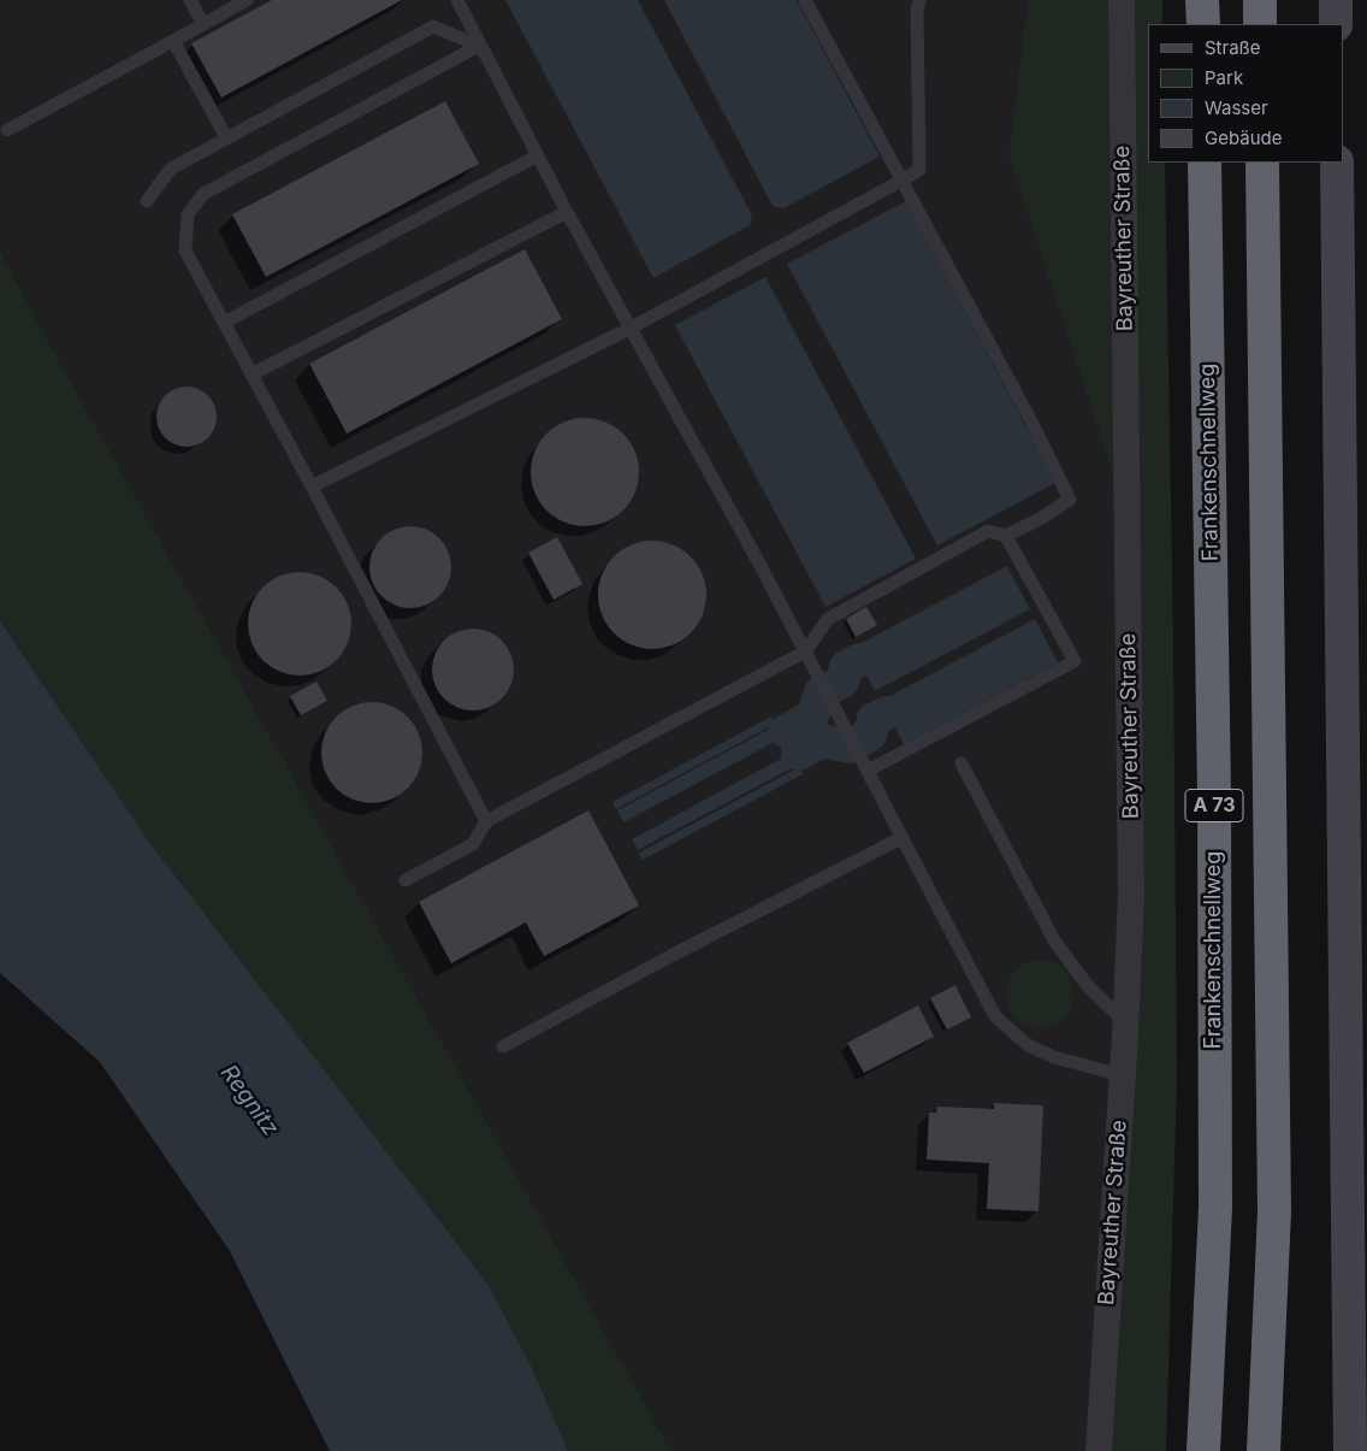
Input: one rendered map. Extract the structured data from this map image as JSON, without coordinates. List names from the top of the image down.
{
  "streets": {
    "highway": ["Frankenschnellweg", "A 73"],
    "street": ["Bayreuther Straße"]
  },
  "water": ["Regnitz"],
  "legend": [
    "Straße",
    "Park",
    "Wasser",
    "Gebäude"
  ]
}
